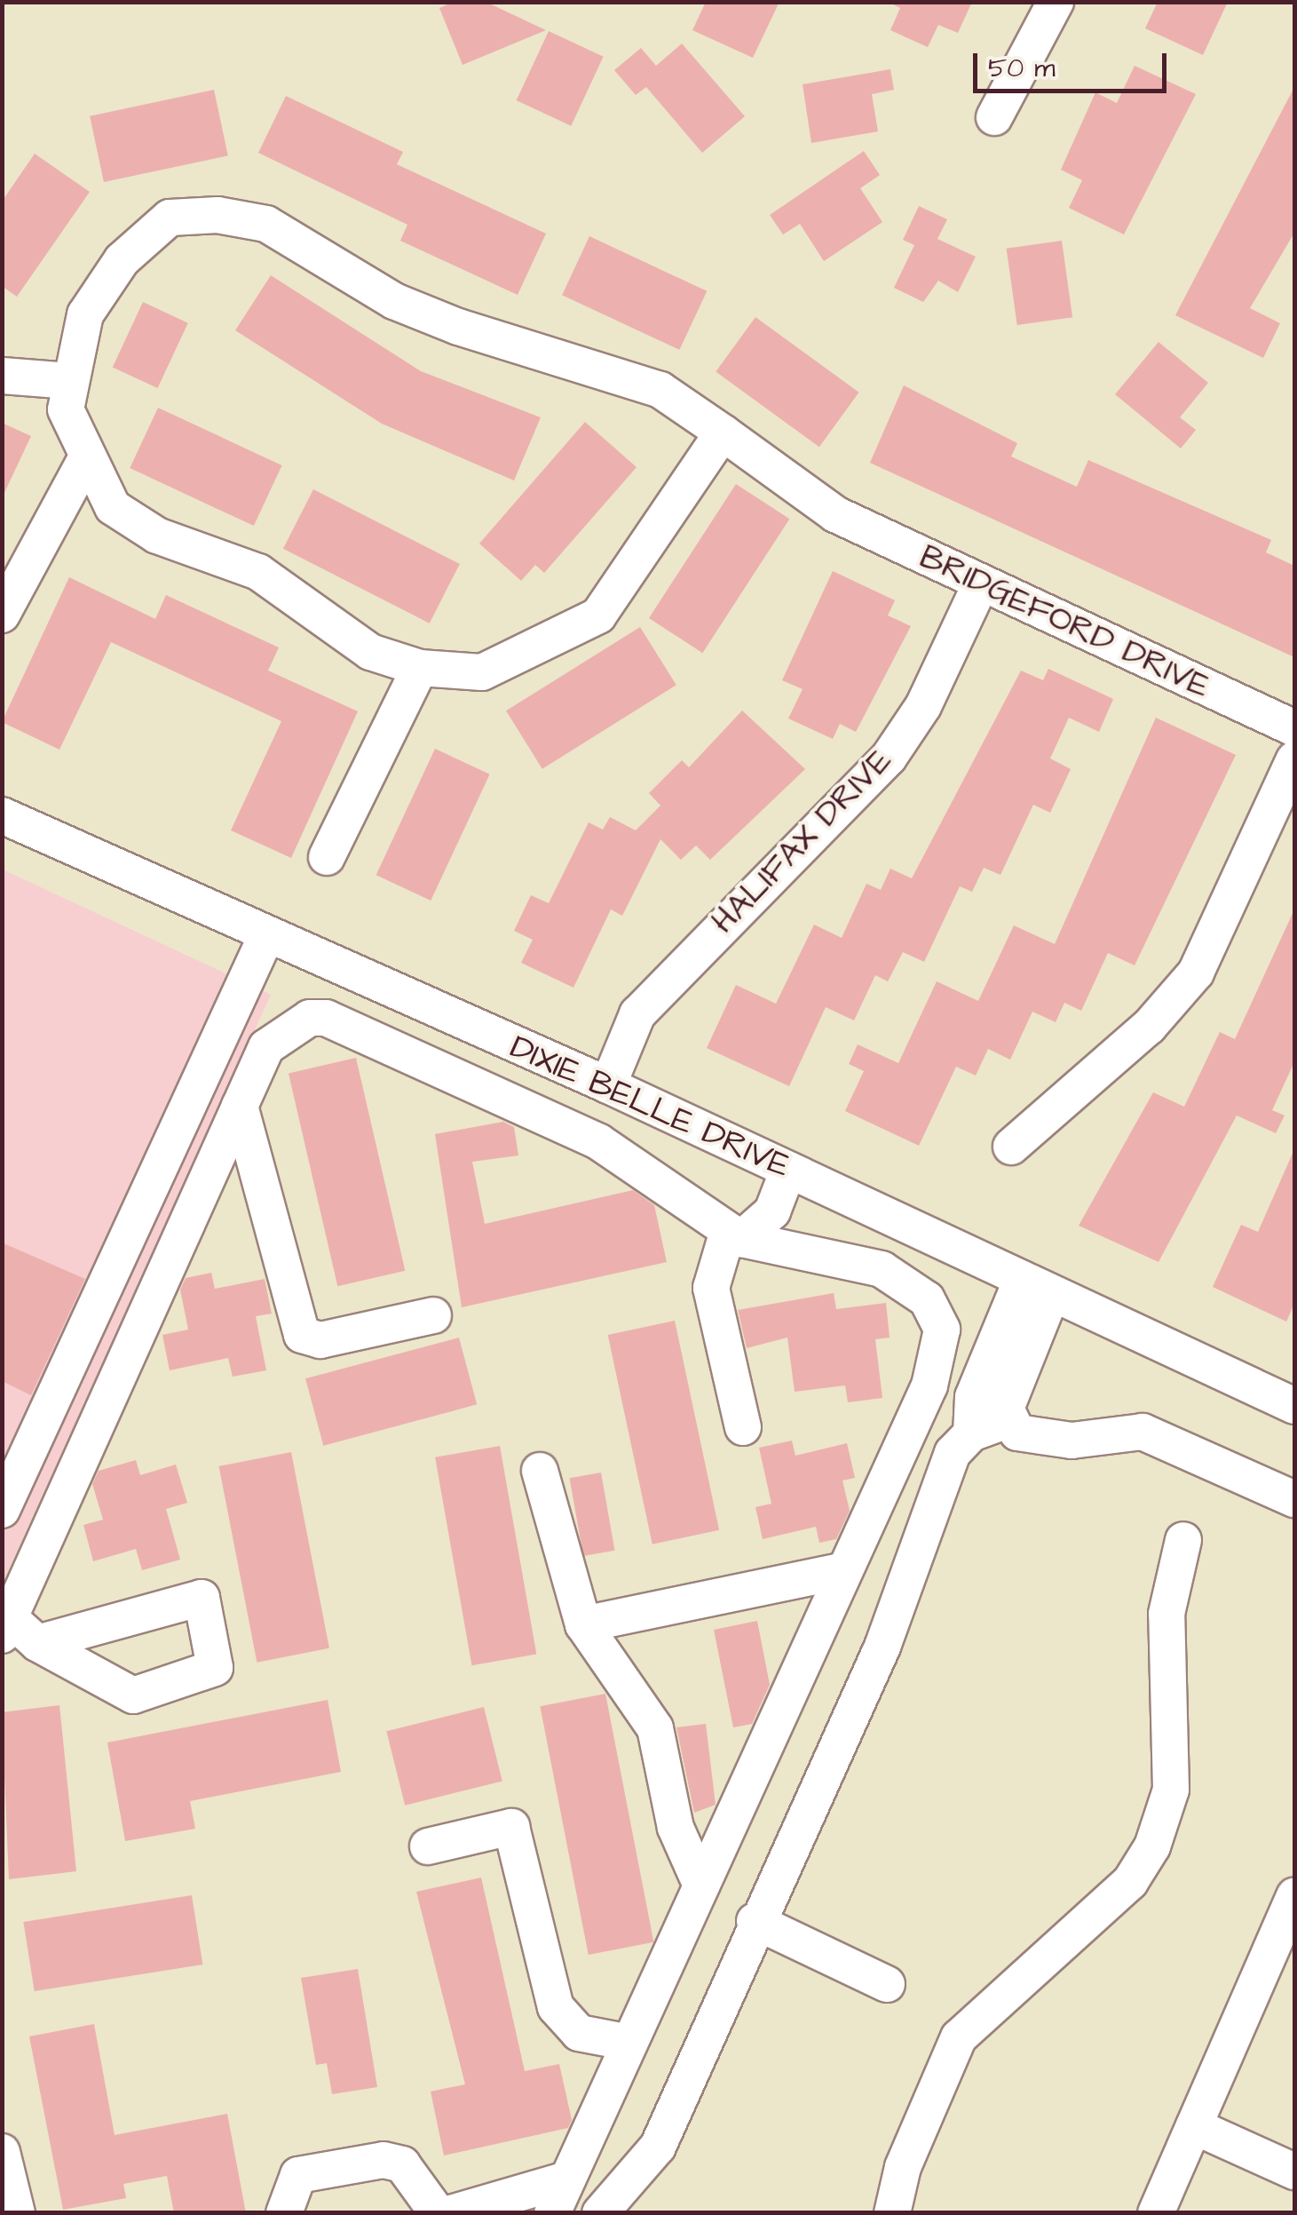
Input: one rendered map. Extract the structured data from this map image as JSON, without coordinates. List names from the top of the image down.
{
  "streets": {
    "street": ["BRIDGEFORD DRIVE", "HALIFAX DRIVE", "DIXIE BELLE DRIVE"]
  },
  "crossings": [
    ["BRIDGEFORD DRIVE", "HALIFAX DRIVE"],
    ["HALIFAX DRIVE", "DIXIE BELLE DRIVE"]
  ],
  "scale_bar": "50 m"
}
